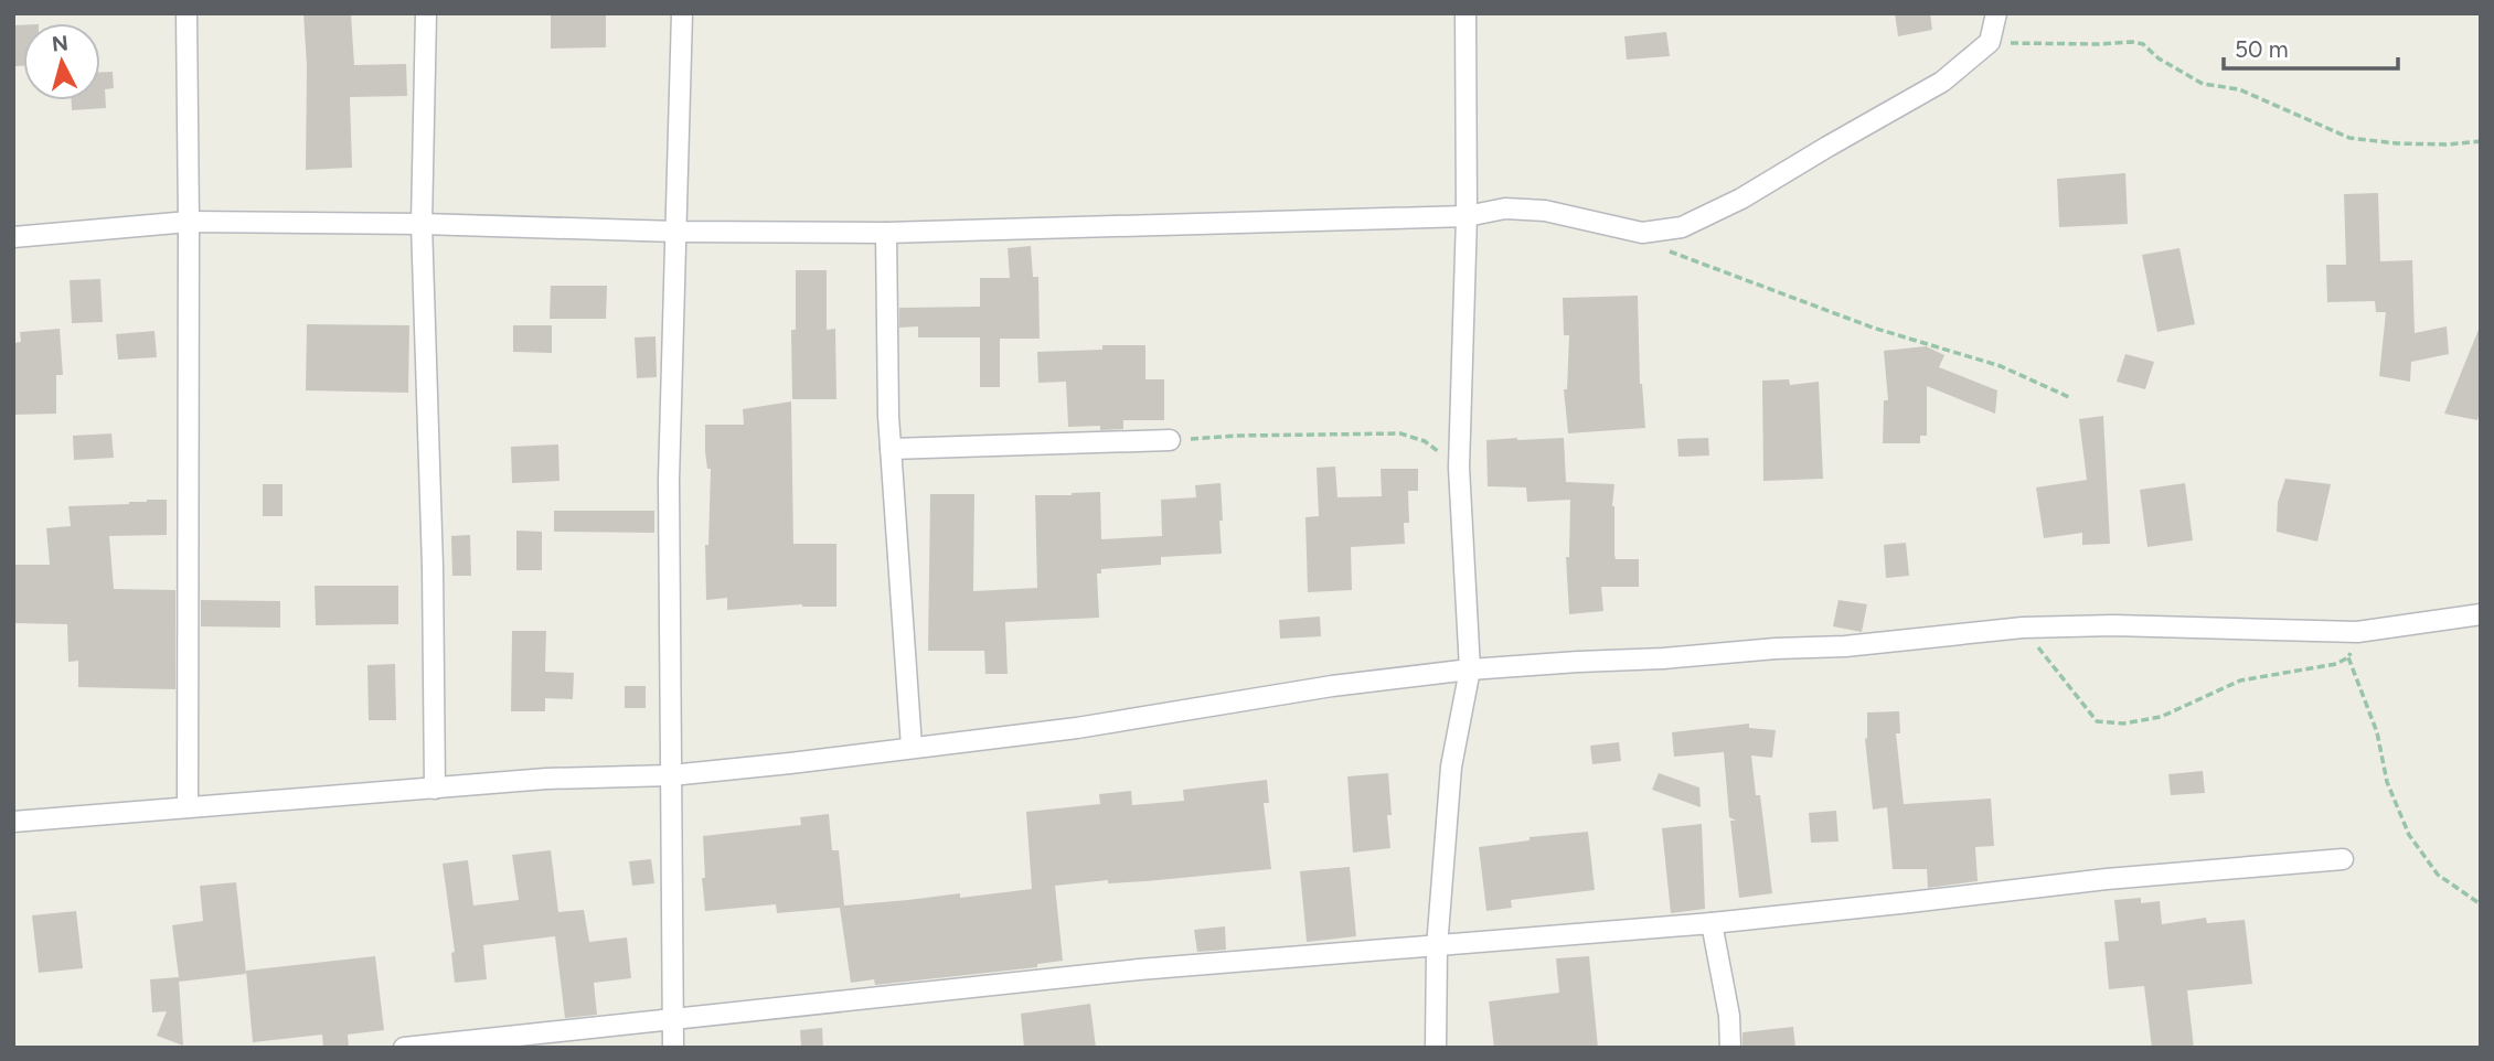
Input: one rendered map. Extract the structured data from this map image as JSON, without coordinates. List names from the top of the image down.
{
  "scale_bar": "50 m",
  "north": "top"
}
